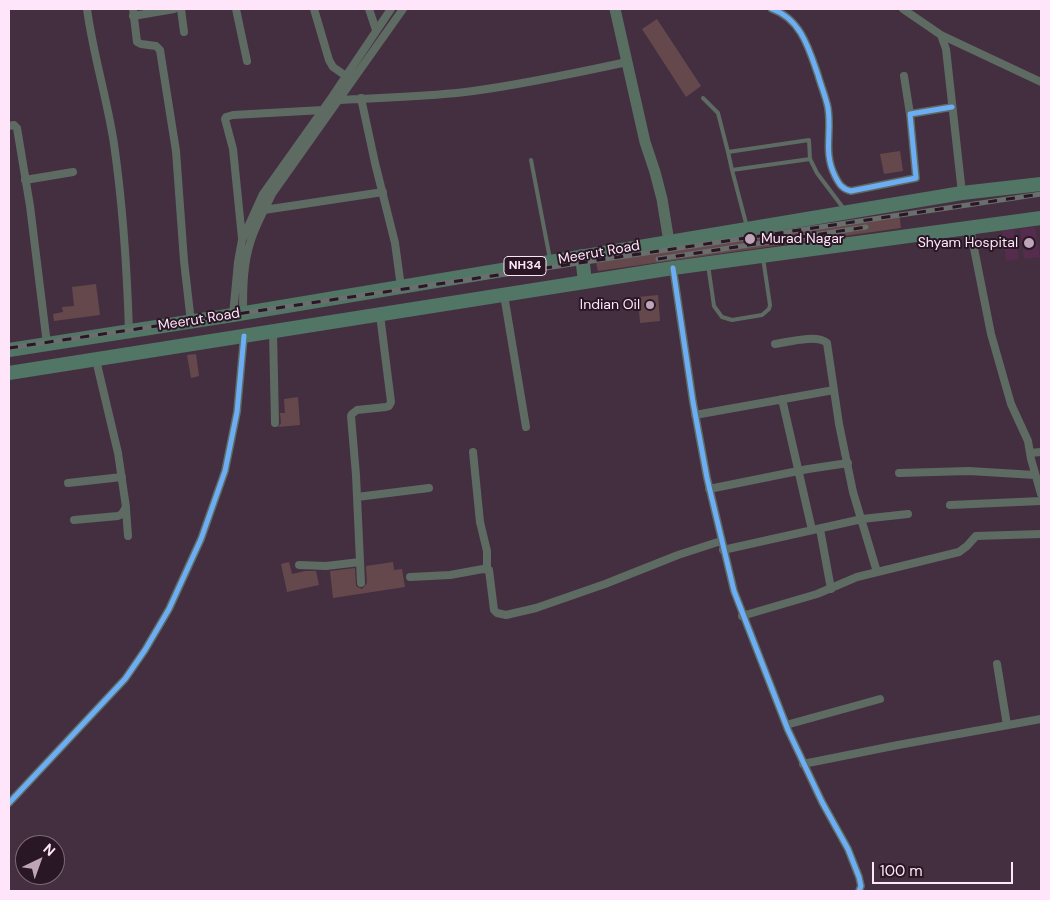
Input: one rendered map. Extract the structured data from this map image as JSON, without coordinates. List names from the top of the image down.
{
  "streets": {
    "highway": ["Meerut Road", "NH34"]
  },
  "places": ["Murad Nagar", "Shyam Hospital", "Indian Oil"],
  "scale_bar": "100 m",
  "north": "top right"
}
